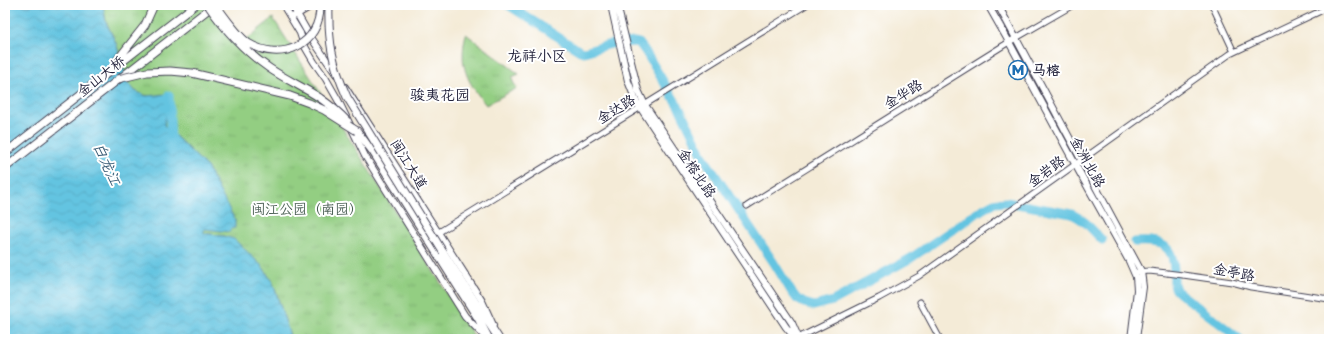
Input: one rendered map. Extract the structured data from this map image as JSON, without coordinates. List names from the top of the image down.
{
  "streets": {
    "highway": ["金山大桥"],
    "main road": ["金洲北路", "闽江大道", "金榕北路"],
    "street": [
      "金华路",
      "金达路",
      "金岩路",
      "金亭路"
    ]
  },
  "crossings": [
    ["金华路", "金洲北路"],
    ["金达路", "闽江大道"],
    ["金达路", "金榕北路"],
    ["金洲北路", "金岩路"],
    ["金洲北路", "金亭路"],
    ["金岩路", "金榕北路"]
  ],
  "districts": ["龙祥小区", "骏夷花园"],
  "water": ["白龙江"],
  "parks": ["闽江公园（南园）"],
  "places": {
    "metro station": ["马榕"]
  }
}
